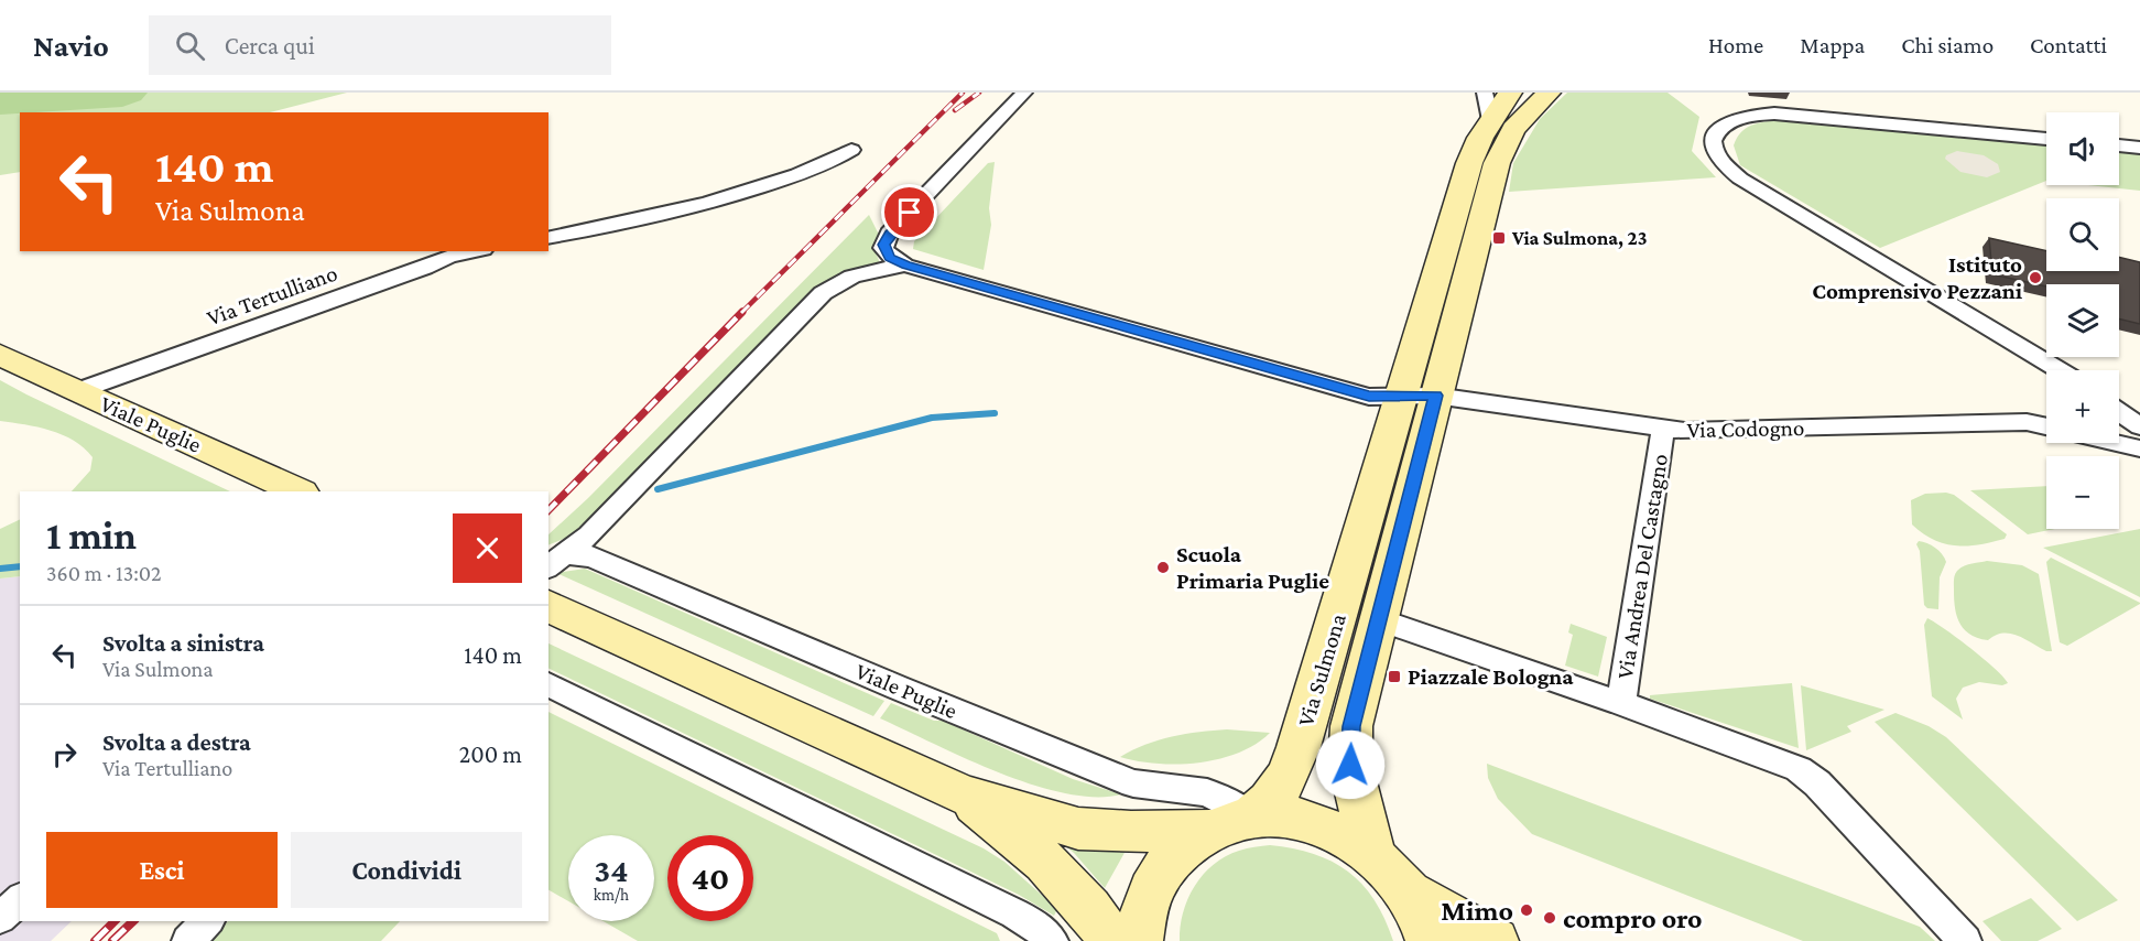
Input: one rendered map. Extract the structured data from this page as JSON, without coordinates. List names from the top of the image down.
{
  "streets": {
    "street": [
      "Via Tertulliano",
      "Viale Puglie",
      "Via Codogno",
      "Via Andrea Del Castagno",
      "Via Sulmona"
    ]
  },
  "crossings": [
    ["Via Tertulliano", "Viale Puglie"],
    ["Viale Puglie", "Via Sulmona"],
    ["Via Codogno", "Via Andrea Del Castagno"],
    ["Via Codogno", "Via Sulmona"]
  ],
  "places": {
    "transit": ["Via Sulmona, 23", "Piazzale Bologna"],
    "other": [
      "Istituto Comprensivo Pezzani",
      "Scuola Primaria Puglie",
      "Mimo",
      "compro oro"
    ]
  },
  "page": {
    "header": "Navio",
    "search": "Cerca qui",
    "nav": [
      "Home",
      "Mappa",
      "Chi siamo",
      "Contatti"
    ],
    "map_buttons": ["+", "−"],
    "turn": ["140 m", "Via Sulmona"],
    "heading": ["1 min", "360 m · 13:02"],
    "list": [
      {
        "name": "Svolta a sinistra",
        "note": "Via Sulmona",
        "value": "140 m"
      },
      {
        "name": "Svolta a destra",
        "note": "Via Tertulliano",
        "value": "200 m"
      }
    ],
    "buttons": ["Esci", "Condividi"],
    "speed": "34 km/h",
    "limit": "40"
  }
}
